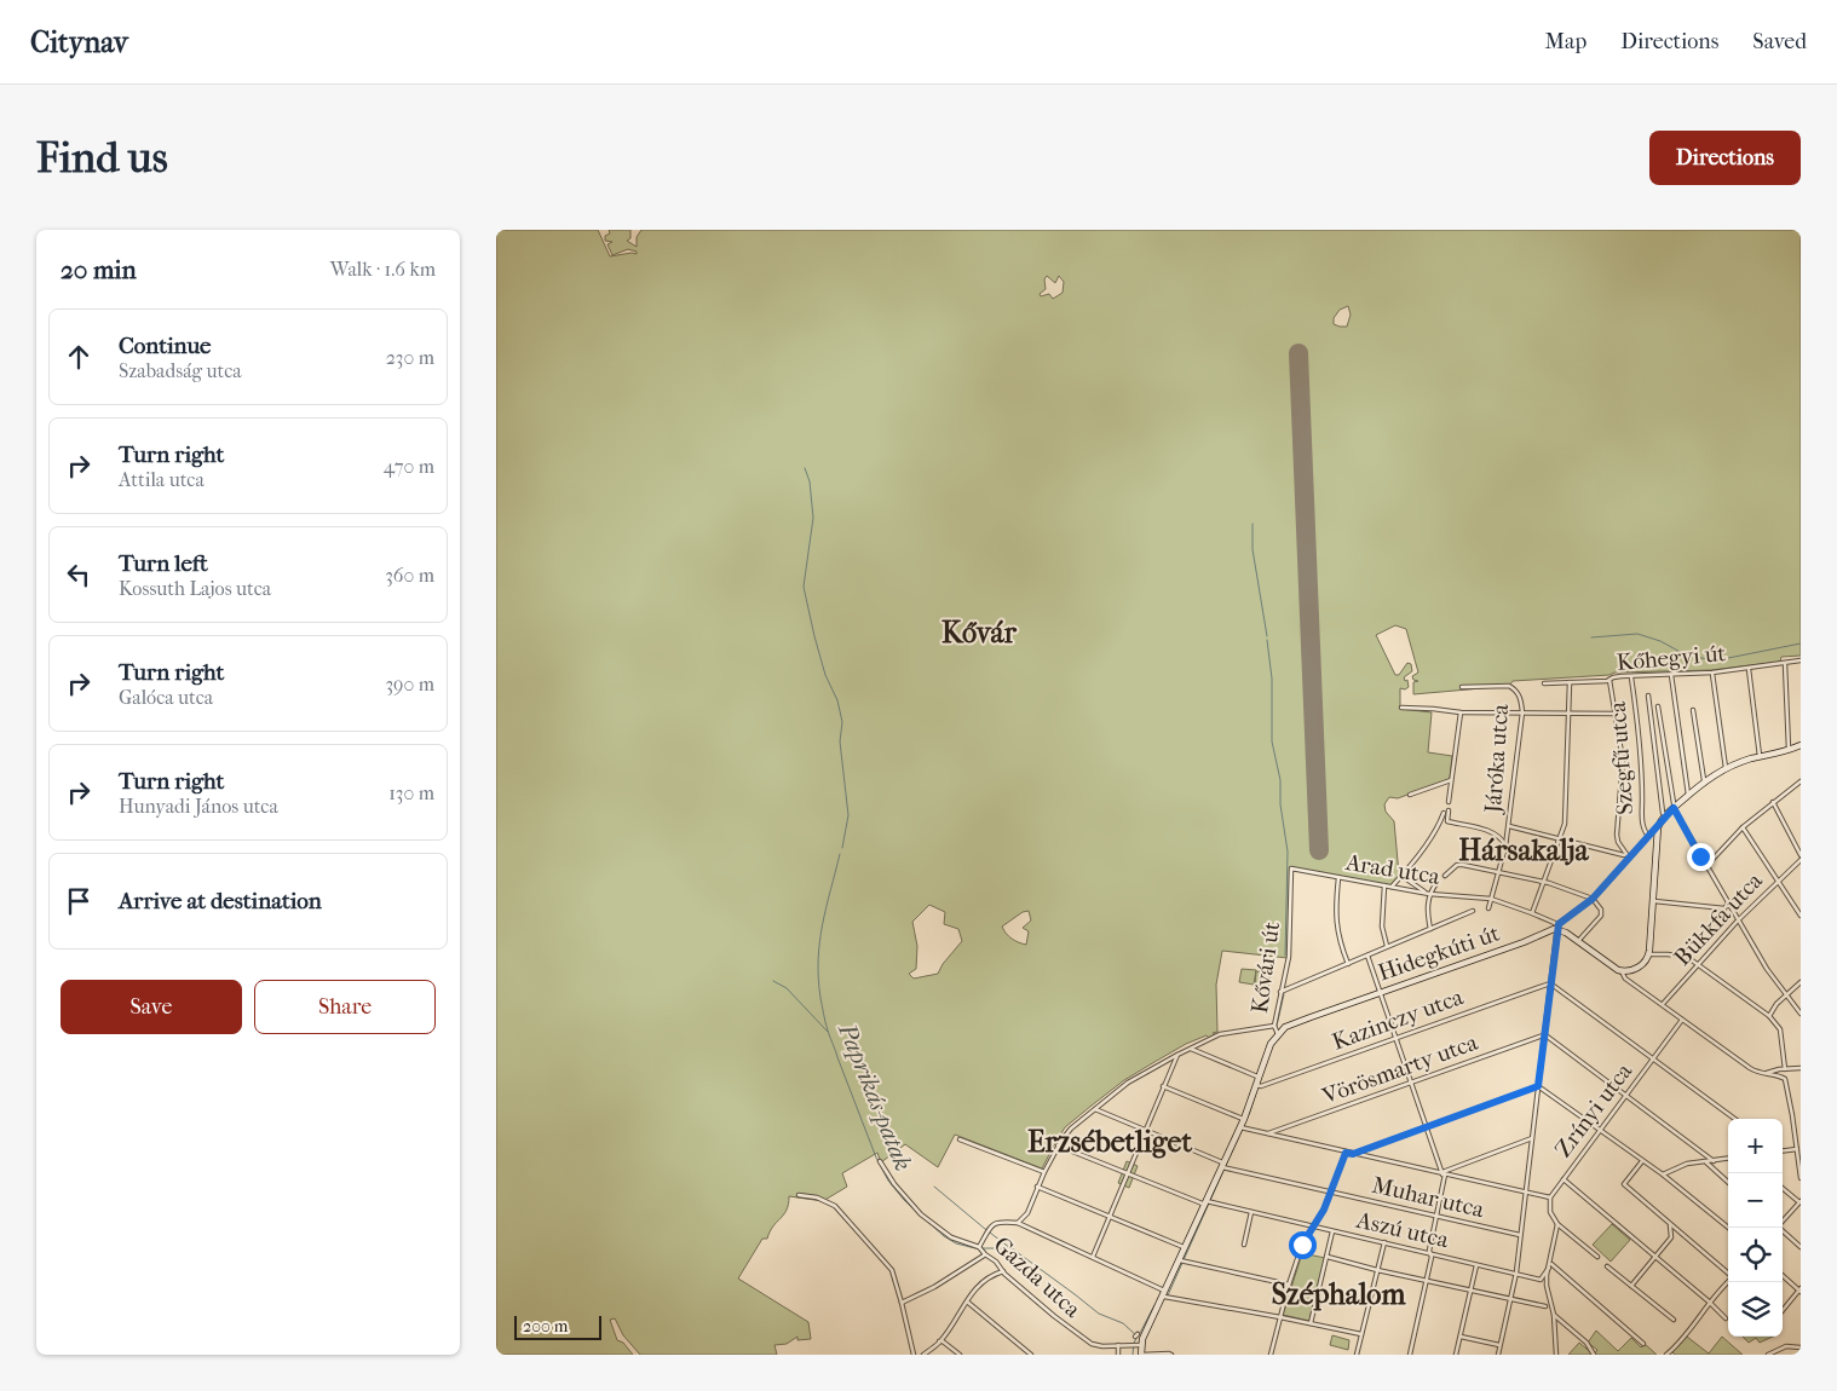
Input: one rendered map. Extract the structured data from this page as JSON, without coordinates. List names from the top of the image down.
{
  "streets": {
    "main road": ["Hidegkúti út"],
    "street": [
      "Kőhegyi út",
      "Járóka utca",
      "Szegfű utca",
      "Arad utca",
      "Bükkfa utca",
      "Kővári út",
      "Kazinczy utca",
      "Vörösmarty utca",
      "Zrínyi utca",
      "Muhar utca",
      "Aszú utca",
      "Gazda utca"
    ]
  },
  "crossings": [
    ["Kőhegyi út", "Szegfű utca"],
    ["Járóka utca", "Arad utca"],
    ["Arad utca", "Hidegkúti út"],
    ["Arad utca", "Kővári út"],
    ["Hidegkúti út", "Kővári út"]
  ],
  "districts": [
    "Kővár",
    "Hársakalja",
    "Erzsébetliget",
    "Széphalom"
  ],
  "water": ["Paprikás-patak"],
  "scale_bar": "200 m",
  "page": {
    "header": "Citynav",
    "nav": ["Map", "Directions", "Saved"],
    "buttons": [
      "Directions",
      ["Save", "Share"]
    ],
    "title": "Find us",
    "heading": ["20 min", "Walk · 1.6 km"],
    "list": [
      ["Continue", "Szabadság utca", "230 m"],
      ["Turn right", "Attila utca", "470 m"],
      ["Turn left", "Kossuth Lajos utca", "360 m"],
      ["Turn right", "Galóca utca", "390 m"],
      ["Turn right", "Hunyadi János utca", "130 m"],
      "Arrive at destination"
    ],
    "map_buttons": ["+", "−"],
    "scale": "200 m"
  }
}
